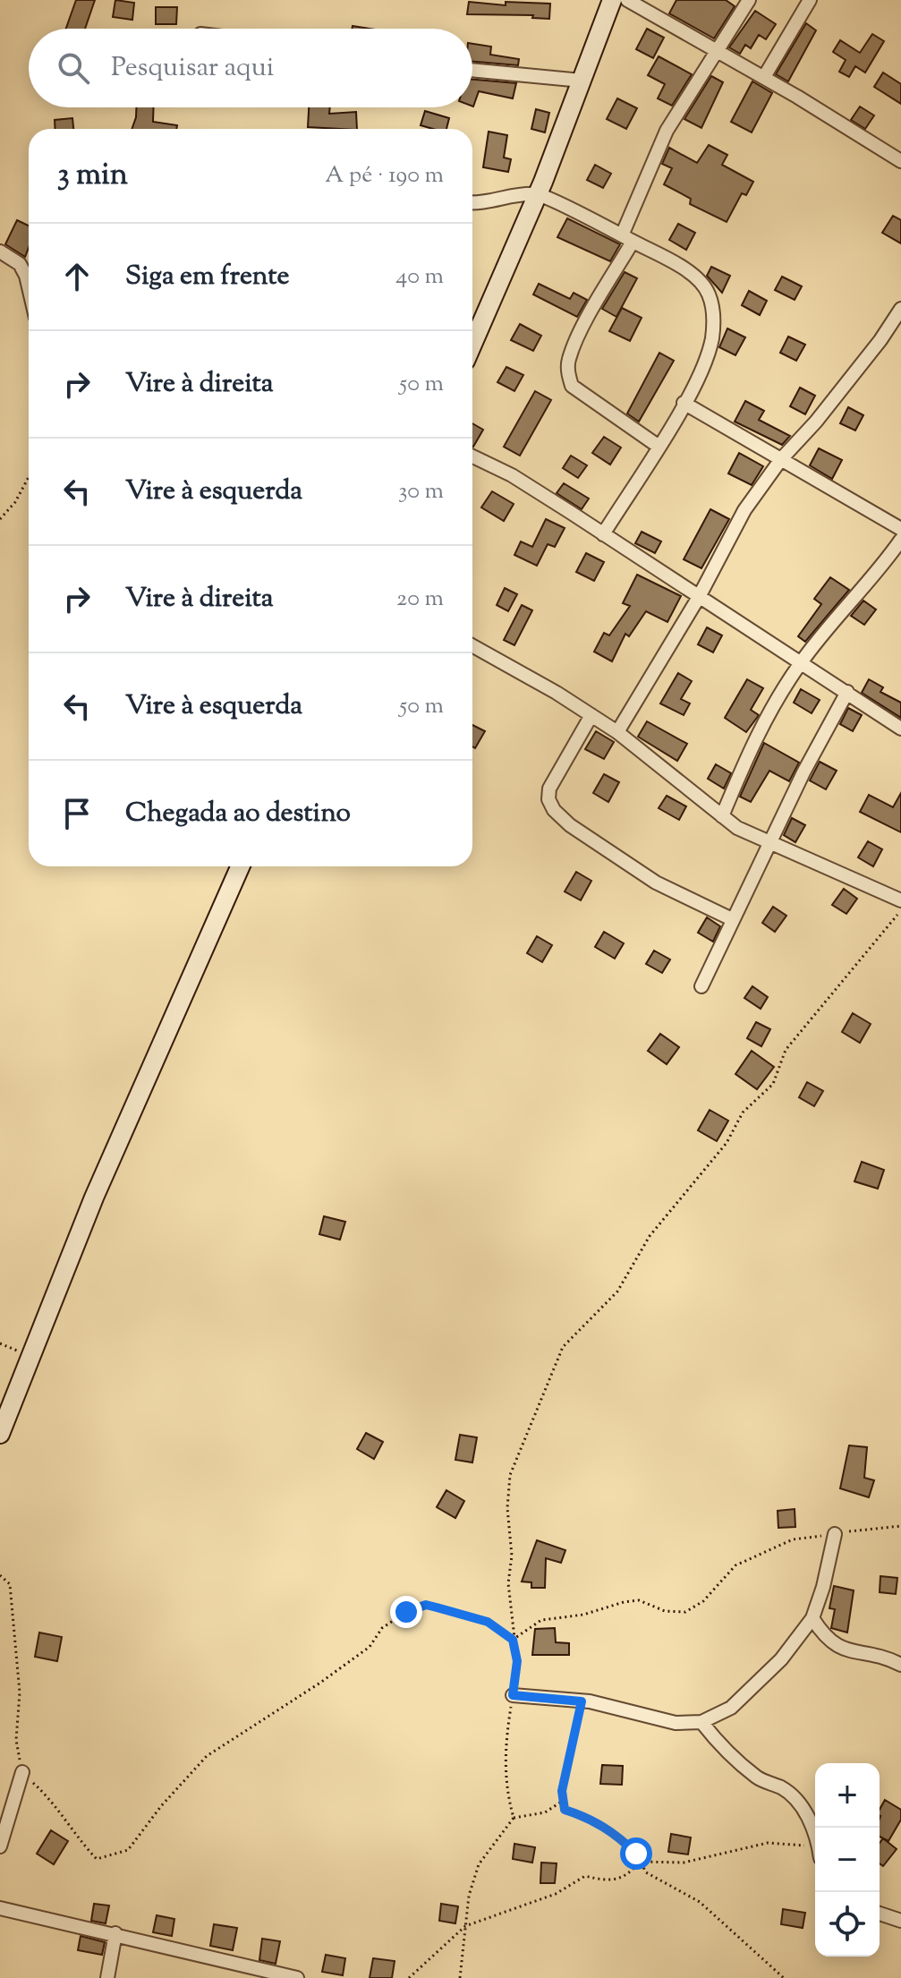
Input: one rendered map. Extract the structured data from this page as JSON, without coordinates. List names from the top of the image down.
{
  "page": {
    "search": "Pesquisar aqui",
    "heading": ["3 min", "A pé · 190 m"],
    "list": [
      ["Siga em frente", "40 m"],
      ["Vire à direita", "50 m"],
      ["Vire à esquerda", "30 m"],
      ["Vire à direita", "20 m"],
      ["Vire à esquerda", "50 m"],
      "Chegada ao destino"
    ],
    "map_buttons": ["+", "−"]
  }
}
